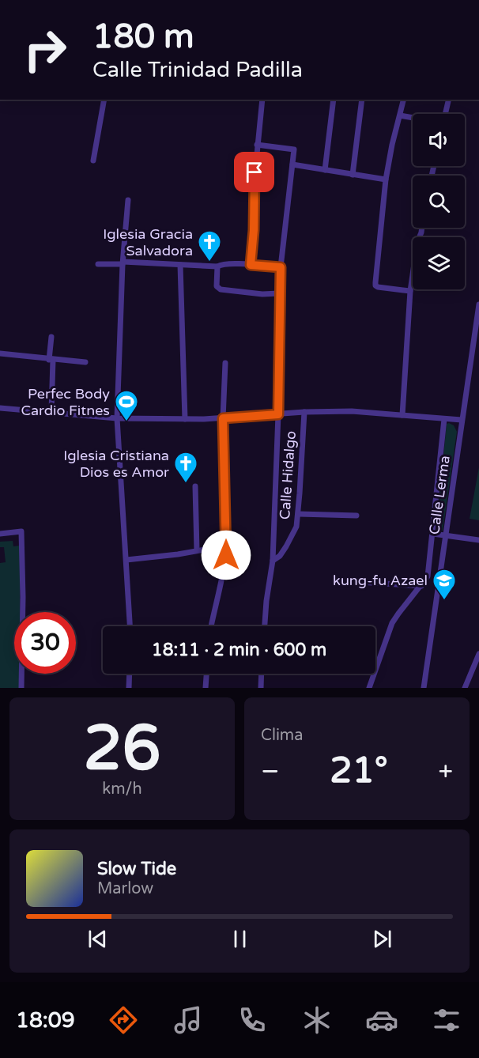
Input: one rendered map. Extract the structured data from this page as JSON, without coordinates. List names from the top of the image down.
{
  "streets": {
    "street": ["Calle Hidalgo", "Calle Lerma"]
  },
  "places": {
    "church": ["Iglesia Gracia Salvadora", "Iglesia Cristiana Dios es Amor"],
    "sports": ["Perfec Body Cardio Fitnes"],
    "school or university": ["kung-fu Azael"]
  },
  "page": {
    "turn": ["180 m", "Calle Trinidad Padilla"],
    "limit": "30",
    "trip": "18:11 · 2 min · 600 m",
    "tile": [
      ["26", "km/h"],
      "Clima"
    ],
    "heat": ["−", "21°", "+"],
    "song": ["Slow Tide", "Marlow"],
    "tabs": "18:09"
  }
}
